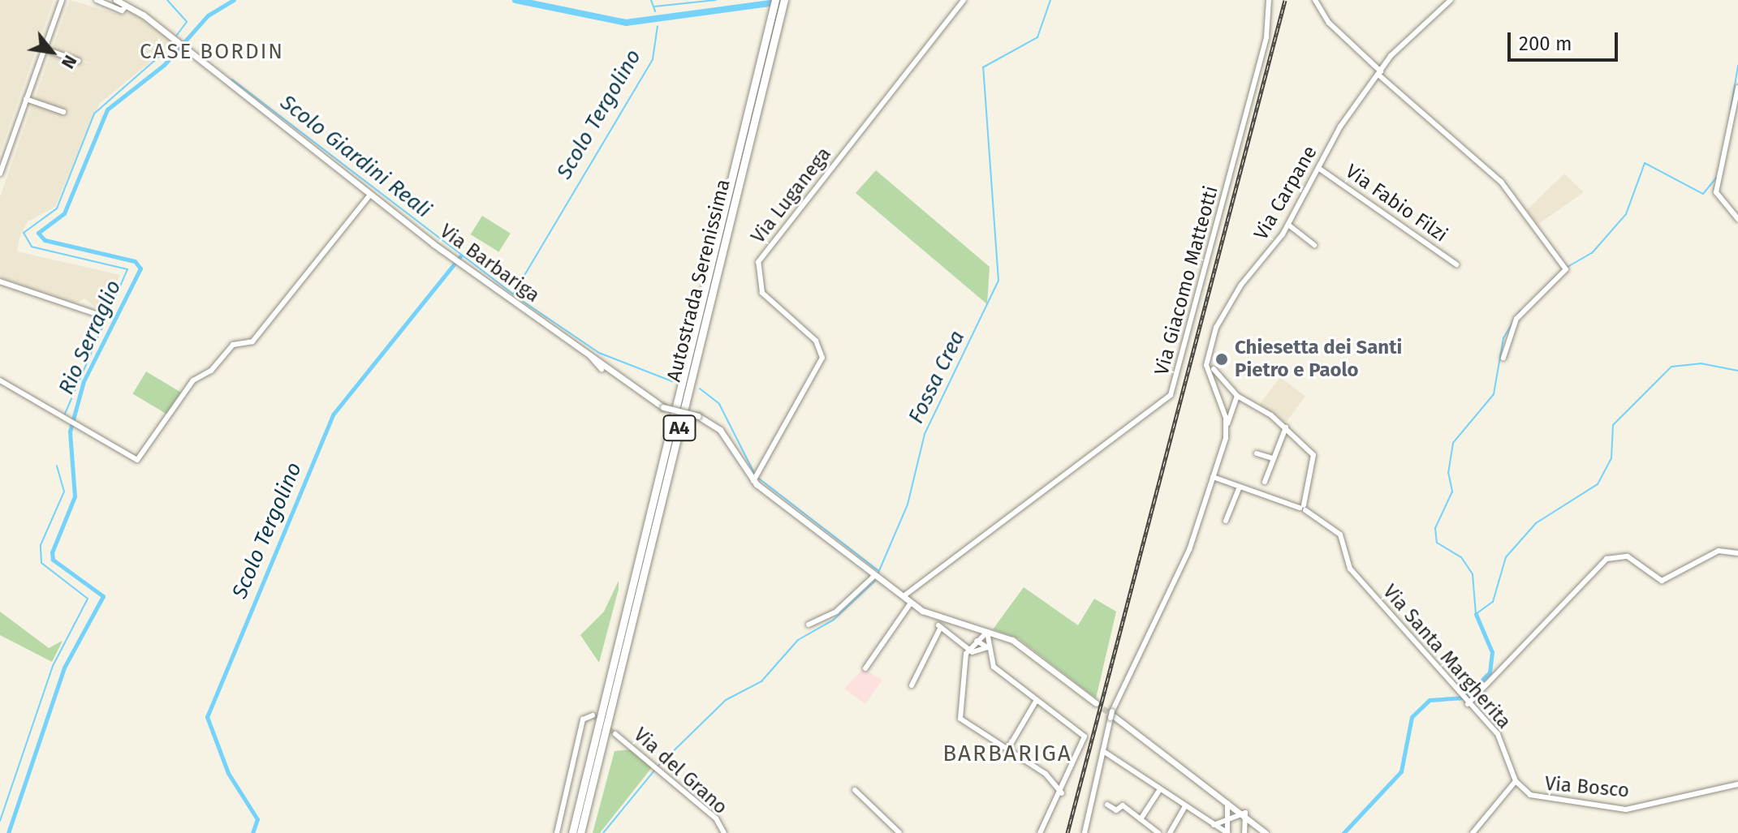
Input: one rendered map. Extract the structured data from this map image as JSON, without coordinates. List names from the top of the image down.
{
  "streets": {
    "highway": ["Autostrada Serenissima", "A4"],
    "main road": ["Via Barbariga"],
    "street": [
      "Via Carpane",
      "Via Luganega",
      "Via Fabio Filzi",
      "Via Giacomo Matteotti",
      "Via Santa Margherita",
      "Via del Grano",
      "Via Bosco"
    ]
  },
  "crossings": [
    ["Via Carpane", "Via Fabio Filzi"],
    ["Via Luganega", "Via Barbariga"],
    ["Via Barbariga", "Via Giacomo Matteotti"],
    ["Via Santa Margherita", "Via Bosco"]
  ],
  "districts": ["CASE BORDIN", "BARBARIGA"],
  "water": [
    "Scolo Tergolino",
    "Scolo Giardini Reali",
    "Rio Serraglio",
    "Fossa Crea"
  ],
  "places": ["Chiesetta dei Santi Pietro e Paolo"],
  "scale_bar": "200 m",
  "north": "bottom right"
}
